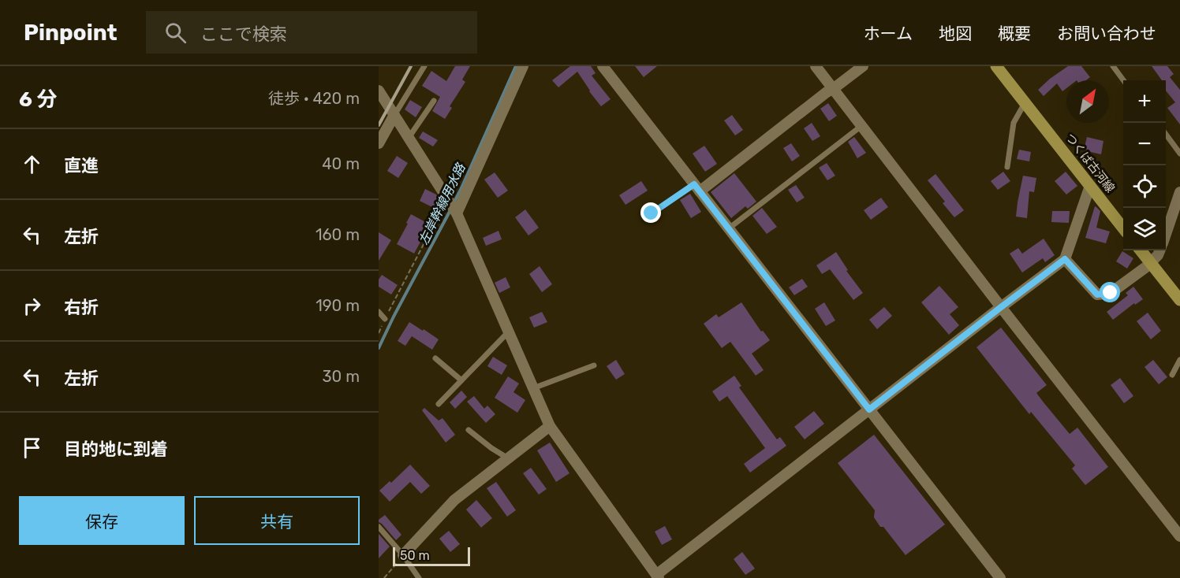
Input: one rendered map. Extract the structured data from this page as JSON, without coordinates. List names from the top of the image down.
{
  "streets": {
    "main road": ["つくば古河線"]
  },
  "water": ["左岸幹線用水路"],
  "scale_bar": "50 m",
  "north": "top right",
  "page": {
    "header": "Pinpoint",
    "search": "ここで検索",
    "nav": [
      "ホーム",
      "地図",
      "概要",
      "お問い合わせ"
    ],
    "heading": ["6 分", "徒歩 · 420 m"],
    "map_buttons": ["+", "−"],
    "list": [
      ["直進", "40 m"],
      ["左折", "160 m"],
      ["右折", "190 m"],
      ["左折", "30 m"],
      "目的地に到着"
    ],
    "buttons": ["保存", "共有"],
    "scale": "50 m"
  }
}
